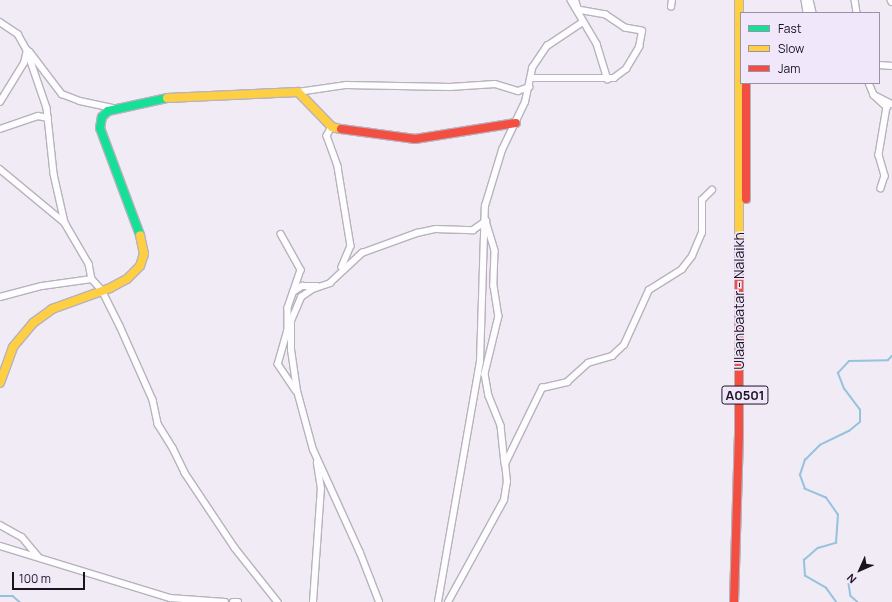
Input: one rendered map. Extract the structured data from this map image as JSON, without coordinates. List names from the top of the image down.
{
  "streets": {
    "main road": ["Ulaanbaatar - Nalaikh", "A0501"]
  },
  "legend": ["Fast", "Slow", "Jam"],
  "scale_bar": "100 m",
  "north": "bottom left"
}
